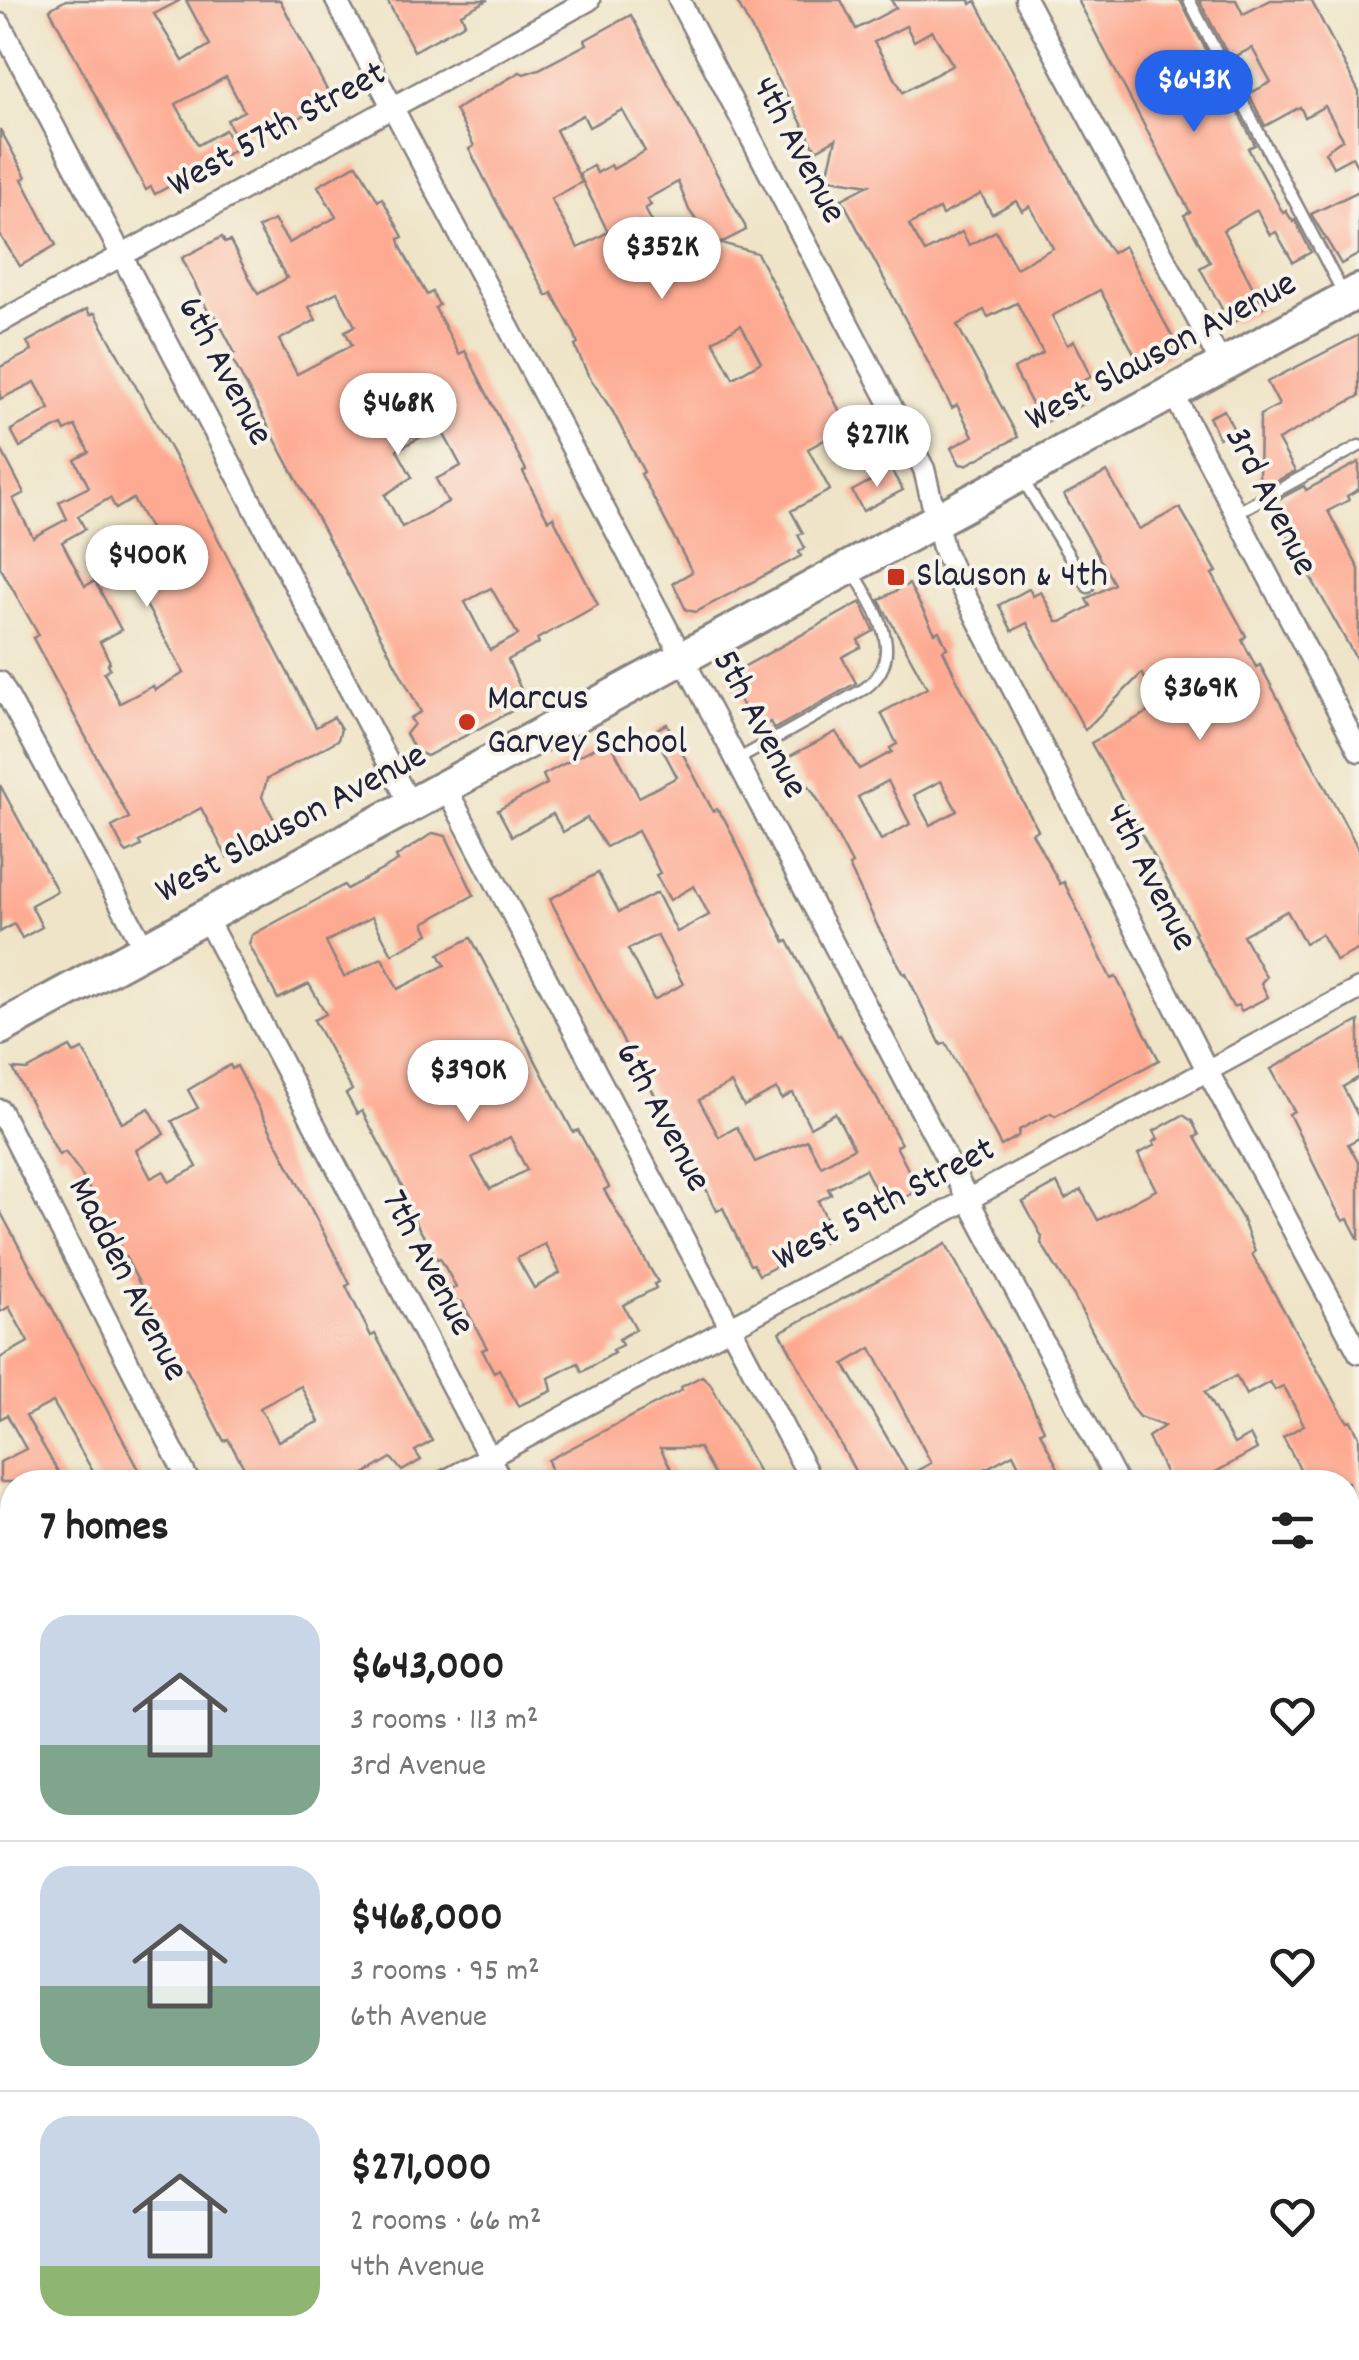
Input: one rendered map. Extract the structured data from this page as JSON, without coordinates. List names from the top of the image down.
{
  "streets": {
    "main road": ["West Slauson Avenue"],
    "street": [
      "West 57th Street",
      "4th Avenue",
      "6th Avenue",
      "3rd Avenue",
      "5th Avenue",
      "West 59th Street",
      "7th Avenue",
      "Madden Avenue"
    ]
  },
  "crossings": [
    ["West 57th Street", "6th Avenue"],
    ["West 57th Street", "5th Avenue"],
    ["4th Avenue", "West Slauson Avenue"],
    ["4th Avenue", "West 59th Street"],
    ["West Slauson Avenue", "6th Avenue"],
    ["West Slauson Avenue", "3rd Avenue"],
    ["West Slauson Avenue", "5th Avenue"],
    ["West Slauson Avenue", "7th Avenue"],
    ["6th Avenue", "West 59th Street"],
    ["5th Avenue", "West 59th Street"],
    ["West 59th Street", "7th Avenue"]
  ],
  "places": {
    "transit": ["Slauson & 4th"],
    "other": ["Marcus Garvey School"]
  },
  "page": {
    "price": [
      "$643K",
      "$352K",
      "$468K",
      "$271K",
      "$400K",
      "$369K",
      "$390K"
    ],
    "heading": "7 homes",
    "list": [
      {
        "name": "$643,000",
        "note": "3 rooms · 113 m² · 3rd Avenue"
      },
      {
        "name": "$468,000",
        "note": "3 rooms · 95 m² · 6th Avenue"
      },
      {
        "name": "$271,000",
        "note": "2 rooms · 66 m² · 4th Avenue"
      }
    ]
  }
}
